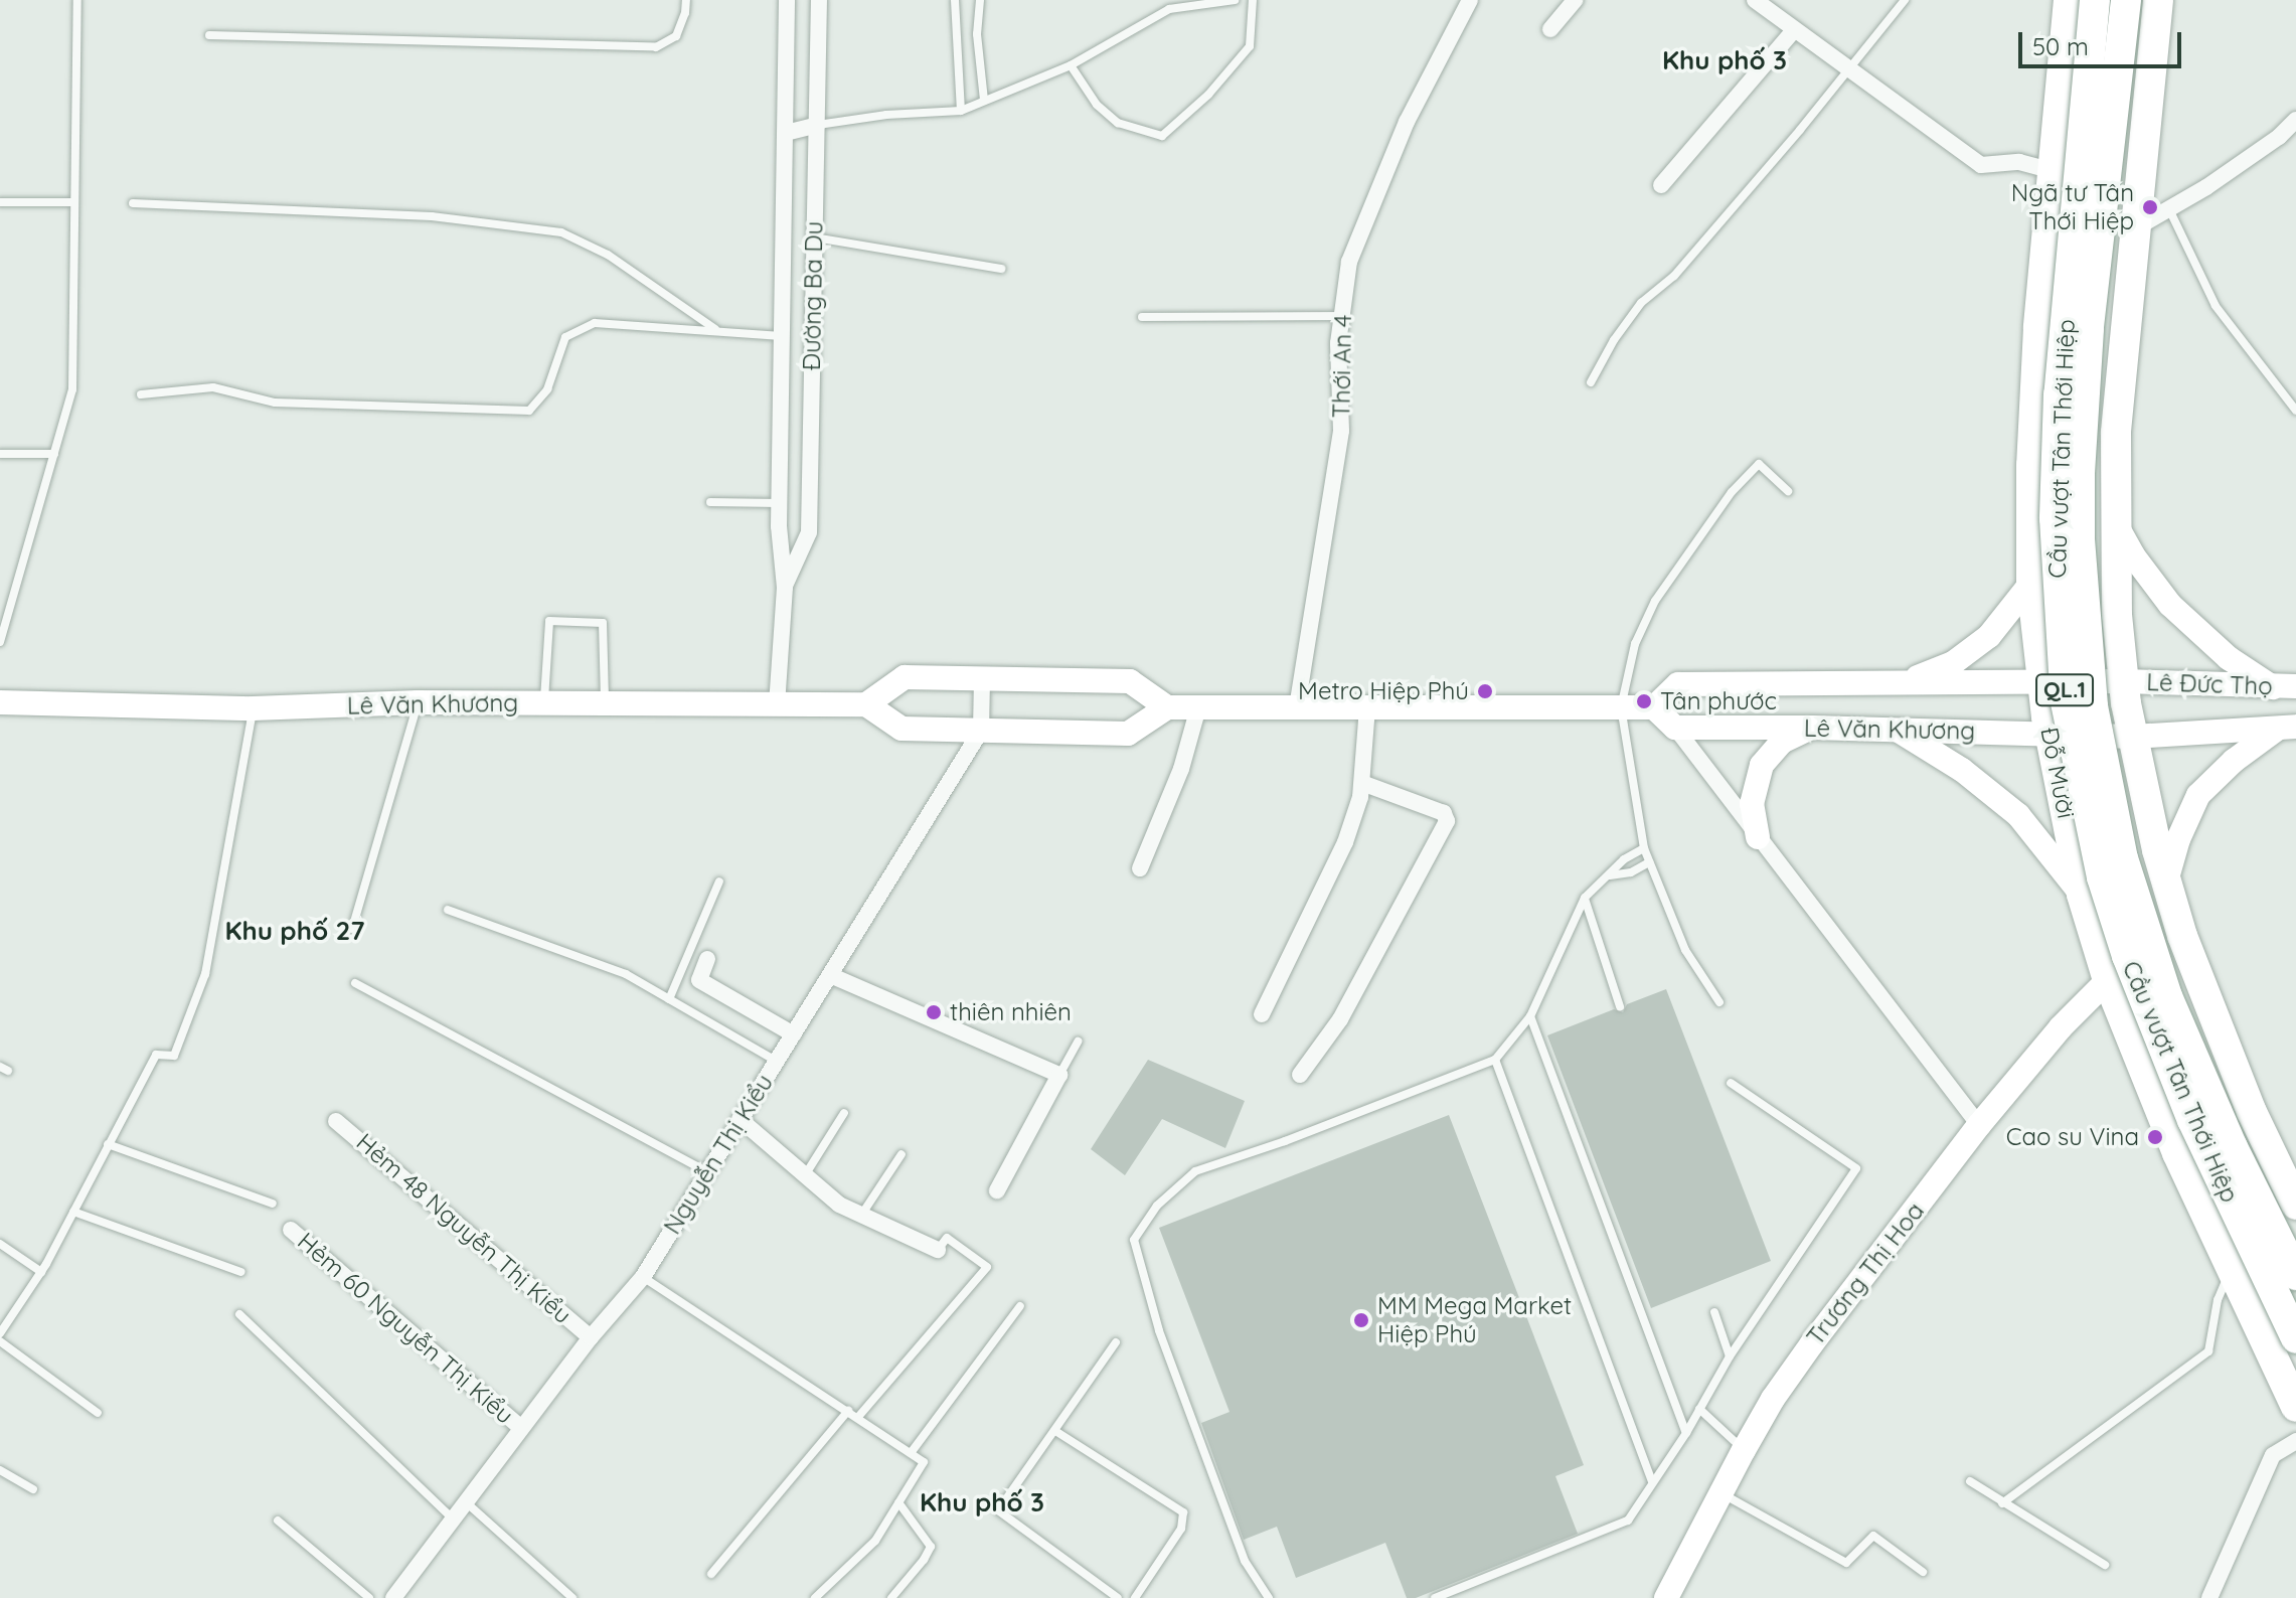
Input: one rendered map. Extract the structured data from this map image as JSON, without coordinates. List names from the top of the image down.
{
  "streets": {
    "highway": ["Cầu vượt Tân Thới Hiệp", "QL.1", "Đỗ Mười"],
    "main road": ["Lê Đức Thọ", "Lê Văn Khương", "Trương Thị Hoa"],
    "street": [
      "Đường Ba Du",
      "Thới An 4",
      "Nguyễn Thị Kiểu",
      "Hẻm 48 Nguyễn Thị Kiểu",
      "Hẻm 60 Nguyễn Thị Kiểu"
    ]
  },
  "crossings": [
    ["Đường Ba Du", "Lê Văn Khương"],
    ["Lê Đức Thọ", "QL.1"],
    ["Lê Đức Thọ", "Lê Văn Khương"],
    ["QL.1", "Lê Văn Khương"],
    ["Lê Văn Khương", "Đỗ Mười"],
    ["Đỗ Mười", "Trương Thị Hoa"],
    ["Nguyễn Thị Kiểu", "Hẻm 48 Nguyễn Thị Kiểu"],
    ["Nguyễn Thị Kiểu", "Hẻm 60 Nguyễn Thị Kiểu"]
  ],
  "districts": ["Khu phố 3", "Khu phố 27", "Khu phố 3"],
  "places": [
    "Ngã tư Tân Thới Hiệp",
    "Metro Hiệp Phú",
    "Tân phước",
    "thiên nhiên",
    "Cao su Vina",
    "MM Mega Market Hiệp Phú"
  ],
  "scale_bar": "50 m"
}
